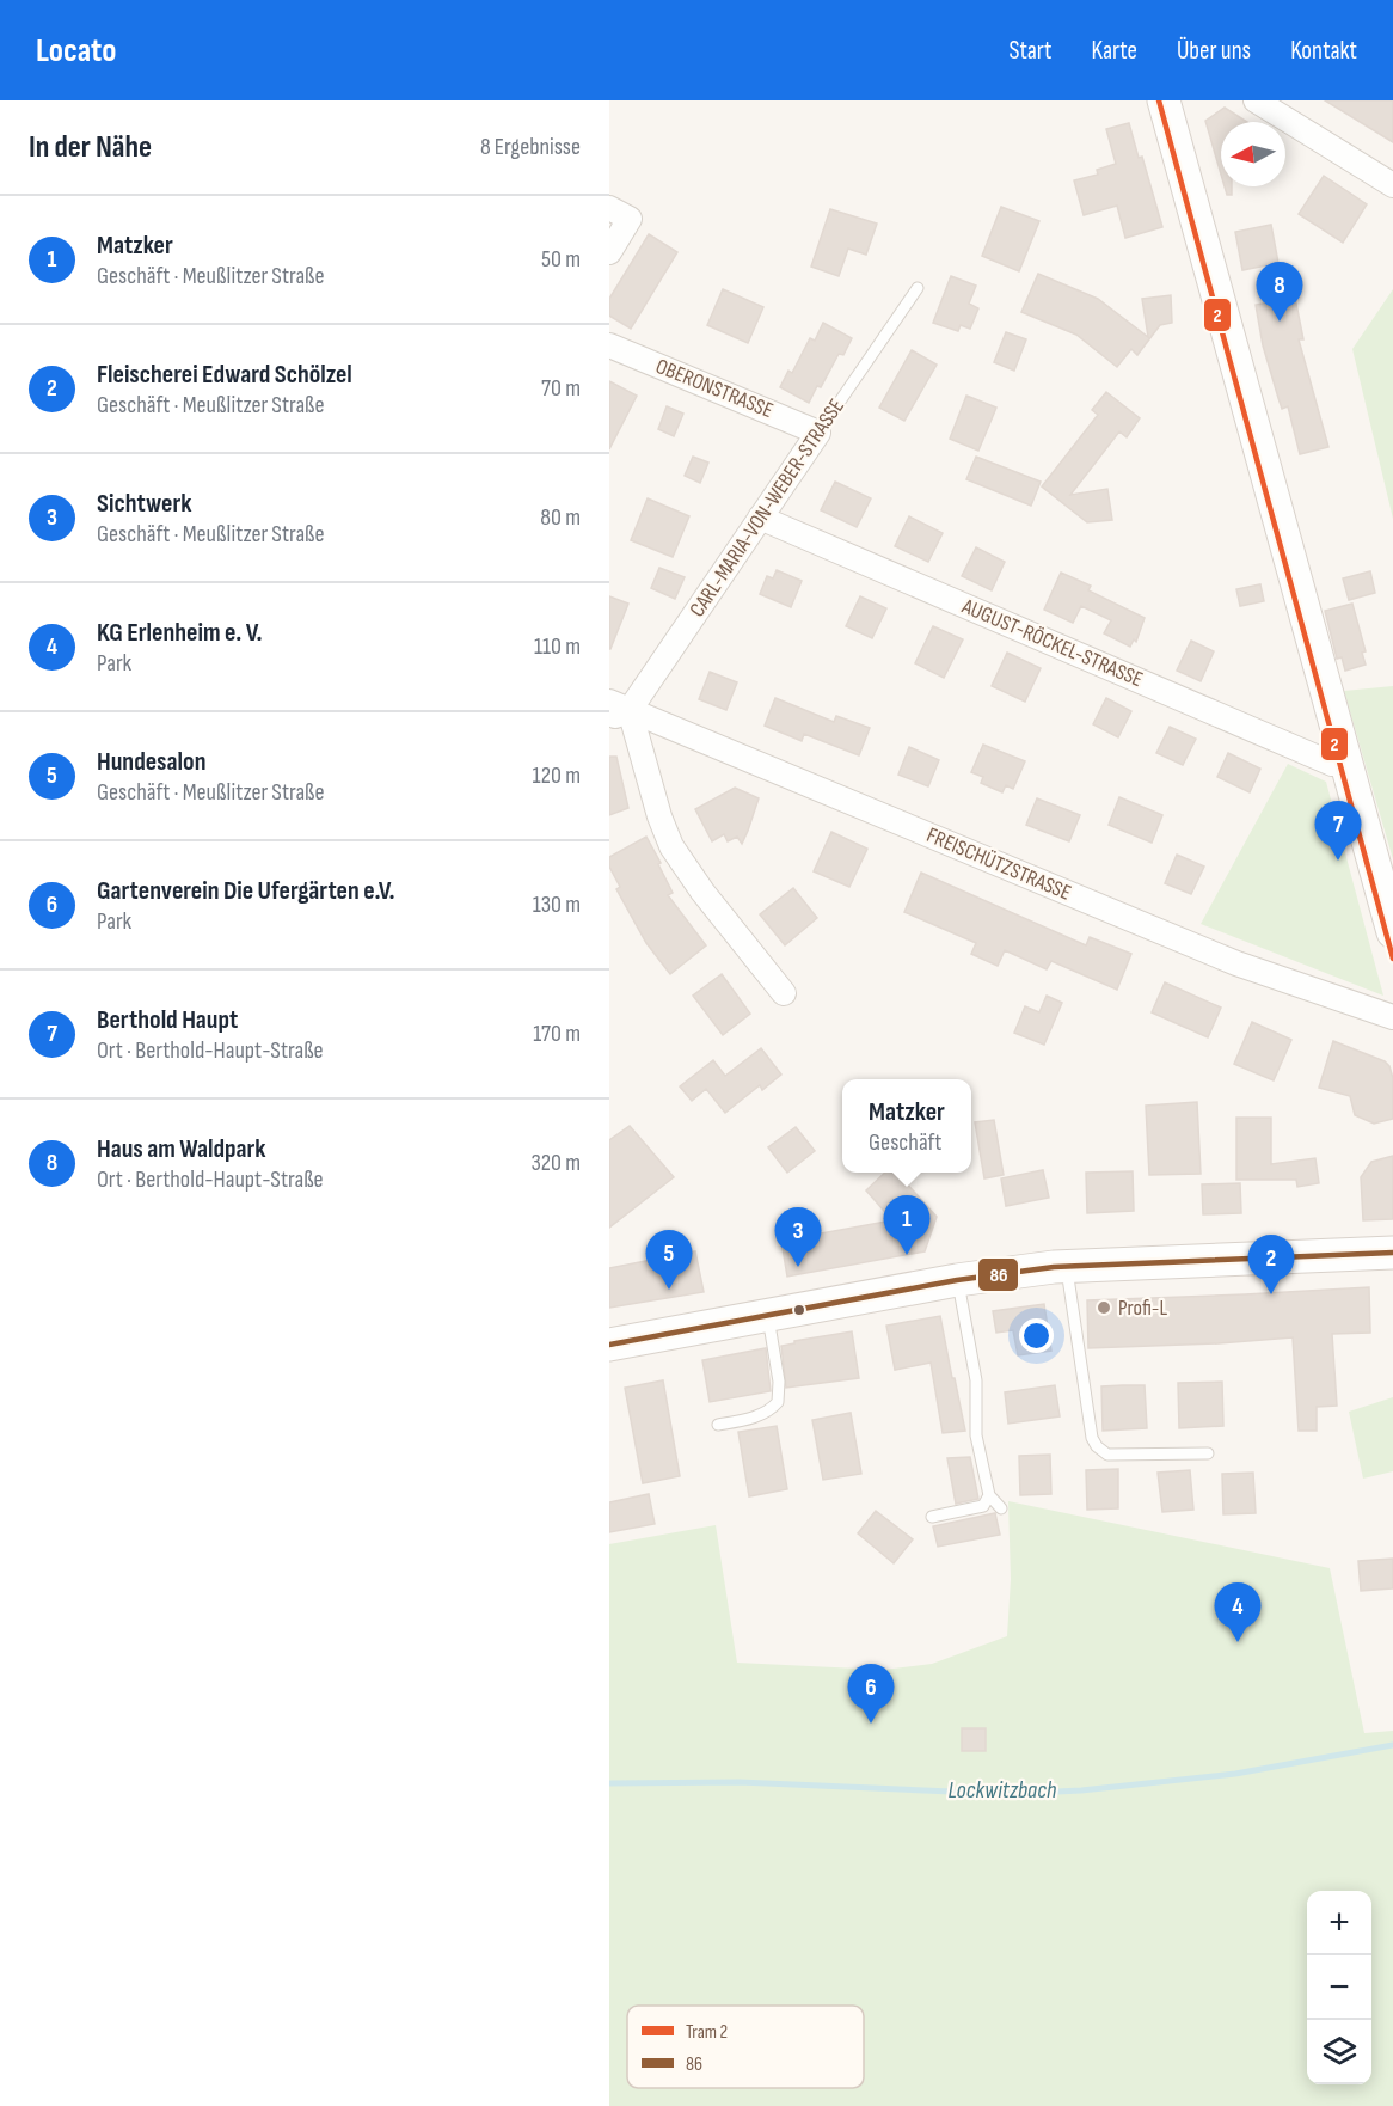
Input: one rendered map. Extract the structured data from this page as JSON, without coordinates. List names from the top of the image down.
{
  "streets": {
    "street": [
      "OBERONSTRASSE",
      "CARL-MARIA-VON-WEBER-STRASSE",
      "AUGUST-RÖCKEL-STRASSE",
      "FREISCHÜTZSTRASSE"
    ]
  },
  "crossings": [
    ["OBERONSTRASSE", "CARL-MARIA-VON-WEBER-STRASSE"],
    ["CARL-MARIA-VON-WEBER-STRASSE", "AUGUST-RÖCKEL-STRASSE"],
    ["CARL-MARIA-VON-WEBER-STRASSE", "FREISCHÜTZSTRASSE"]
  ],
  "water": ["Lockwitzbach"],
  "places": ["Profi-L"],
  "lines": ["tram line 2", "transit line 86"],
  "legend": ["Tram 2", "86"],
  "north": "left",
  "page": {
    "header": "Locato",
    "nav": [
      "Start",
      "Karte",
      "Über uns",
      "Kontakt"
    ],
    "heading": ["In der Nähe", "8 Ergebnisse"],
    "list": [
      {
        "mark": "1",
        "name": "Matzker",
        "note": "Geschäft · Meußlitzer Straße",
        "value": "50 m"
      },
      {
        "mark": "2",
        "name": "Fleischerei Edward Schölzel",
        "note": "Geschäft · Meußlitzer Straße",
        "value": "70 m"
      },
      {
        "mark": "3",
        "name": "Sichtwerk",
        "note": "Geschäft · Meußlitzer Straße",
        "value": "80 m"
      },
      {
        "mark": "4",
        "name": "KG Erlenheim e. V.",
        "note": "Park",
        "value": "110 m"
      },
      {
        "mark": "5",
        "name": "Hundesalon",
        "note": "Geschäft · Meußlitzer Straße",
        "value": "120 m"
      },
      {
        "mark": "6",
        "name": "Gartenverein Die Ufergärten e.V.",
        "note": "Park",
        "value": "130 m"
      },
      {
        "mark": "7",
        "name": "Berthold Haupt",
        "note": "Ort · Berthold-Haupt-Straße",
        "value": "170 m"
      },
      {
        "mark": "8",
        "name": "Haus am Waldpark",
        "note": "Ort · Berthold-Haupt-Straße",
        "value": "320 m"
      }
    ],
    "pins": [
      "8",
      "7",
      "1",
      "3",
      "5",
      "2",
      "4",
      "6"
    ],
    "popup": ["Matzker", "Geschäft"],
    "map_buttons": ["+", "−"]
  }
}
